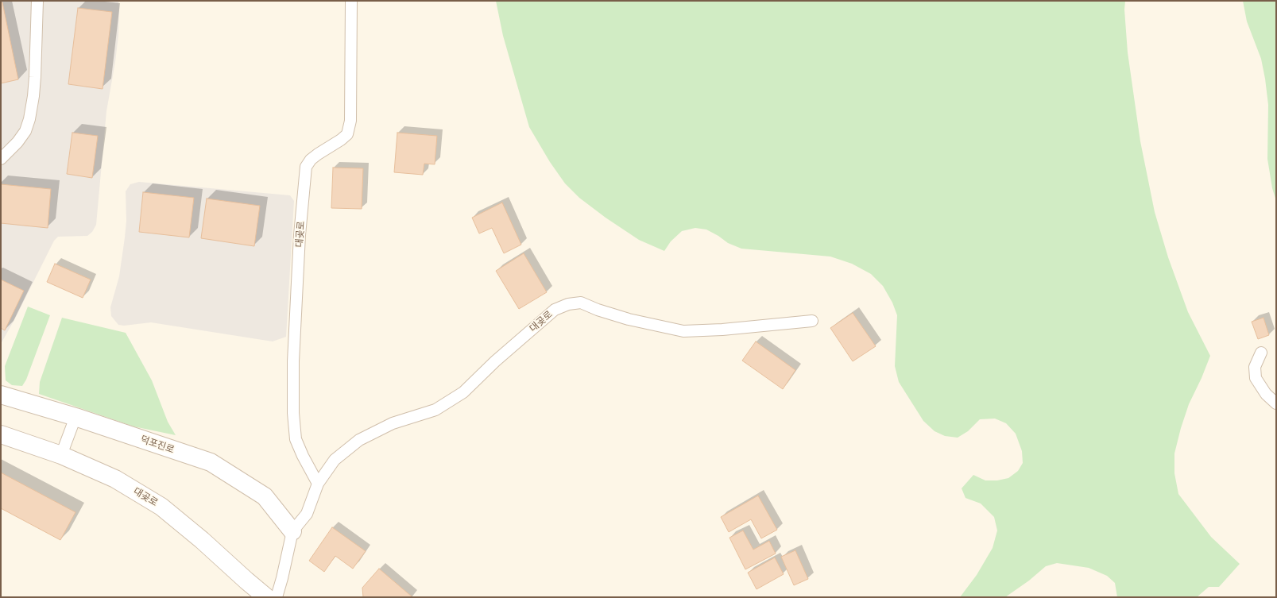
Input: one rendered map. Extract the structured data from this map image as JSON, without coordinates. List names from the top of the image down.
{
  "streets": {
    "street": ["대곶로", "덕포진로"]
  },
  "crossings": [
    ["대곶로", "덕포진로"]
  ]
}
